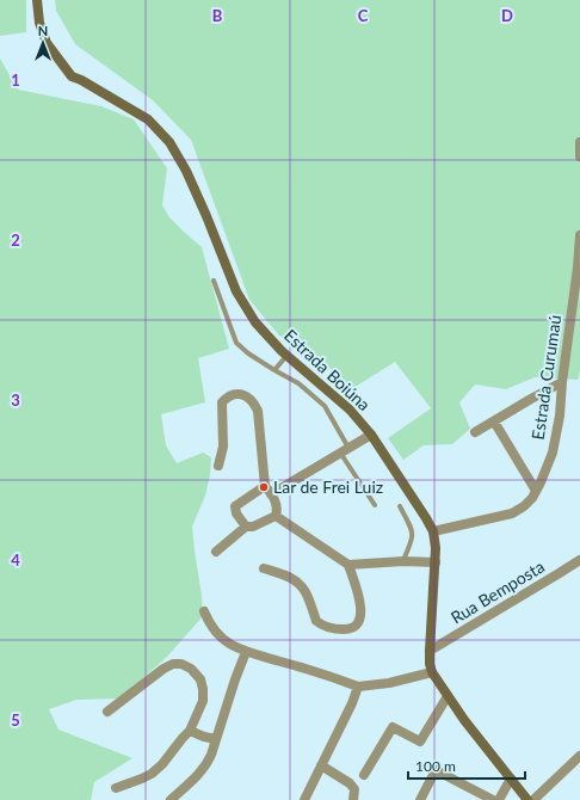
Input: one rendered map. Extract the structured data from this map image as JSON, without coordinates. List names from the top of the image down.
{
  "streets": {
    "street": ["Estrada Boiúna", "Estrada Curumaú", "Rua Bemposta"]
  },
  "crossings": [
    ["Estrada Boiúna", "Estrada Curumaú"],
    ["Estrada Boiúna", "Rua Bemposta"]
  ],
  "places": ["Lar de Frei Luiz"],
  "scale_bar": "100 m",
  "north": "top",
  "grid": {
    "columns": ["B", "C", "D"],
    "rows": [
      "1",
      "2",
      "3",
      "4",
      "5"
    ]
  }
}
